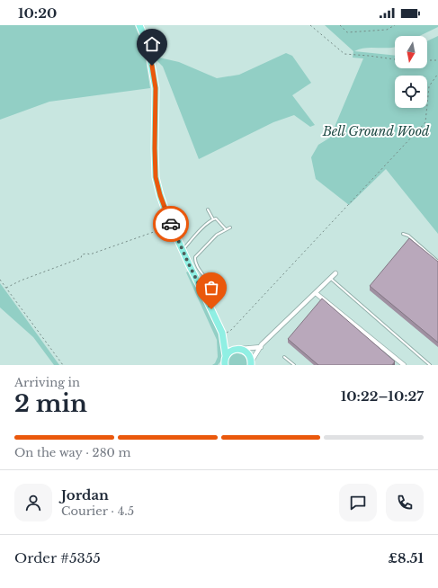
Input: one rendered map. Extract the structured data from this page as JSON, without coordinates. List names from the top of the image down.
{
  "parks": ["Bell Ground Wood"],
  "north": "bottom",
  "page": {
    "status": "10:20",
    "heading": ["2 min", "Arriving in", "10:22–10:27"],
    "panel": [
      "Jordan",
      "Courier · 4.5",
      "Order #5355",
      "£8.51"
    ],
    "bar": "On the way · 280 m"
  }
}
